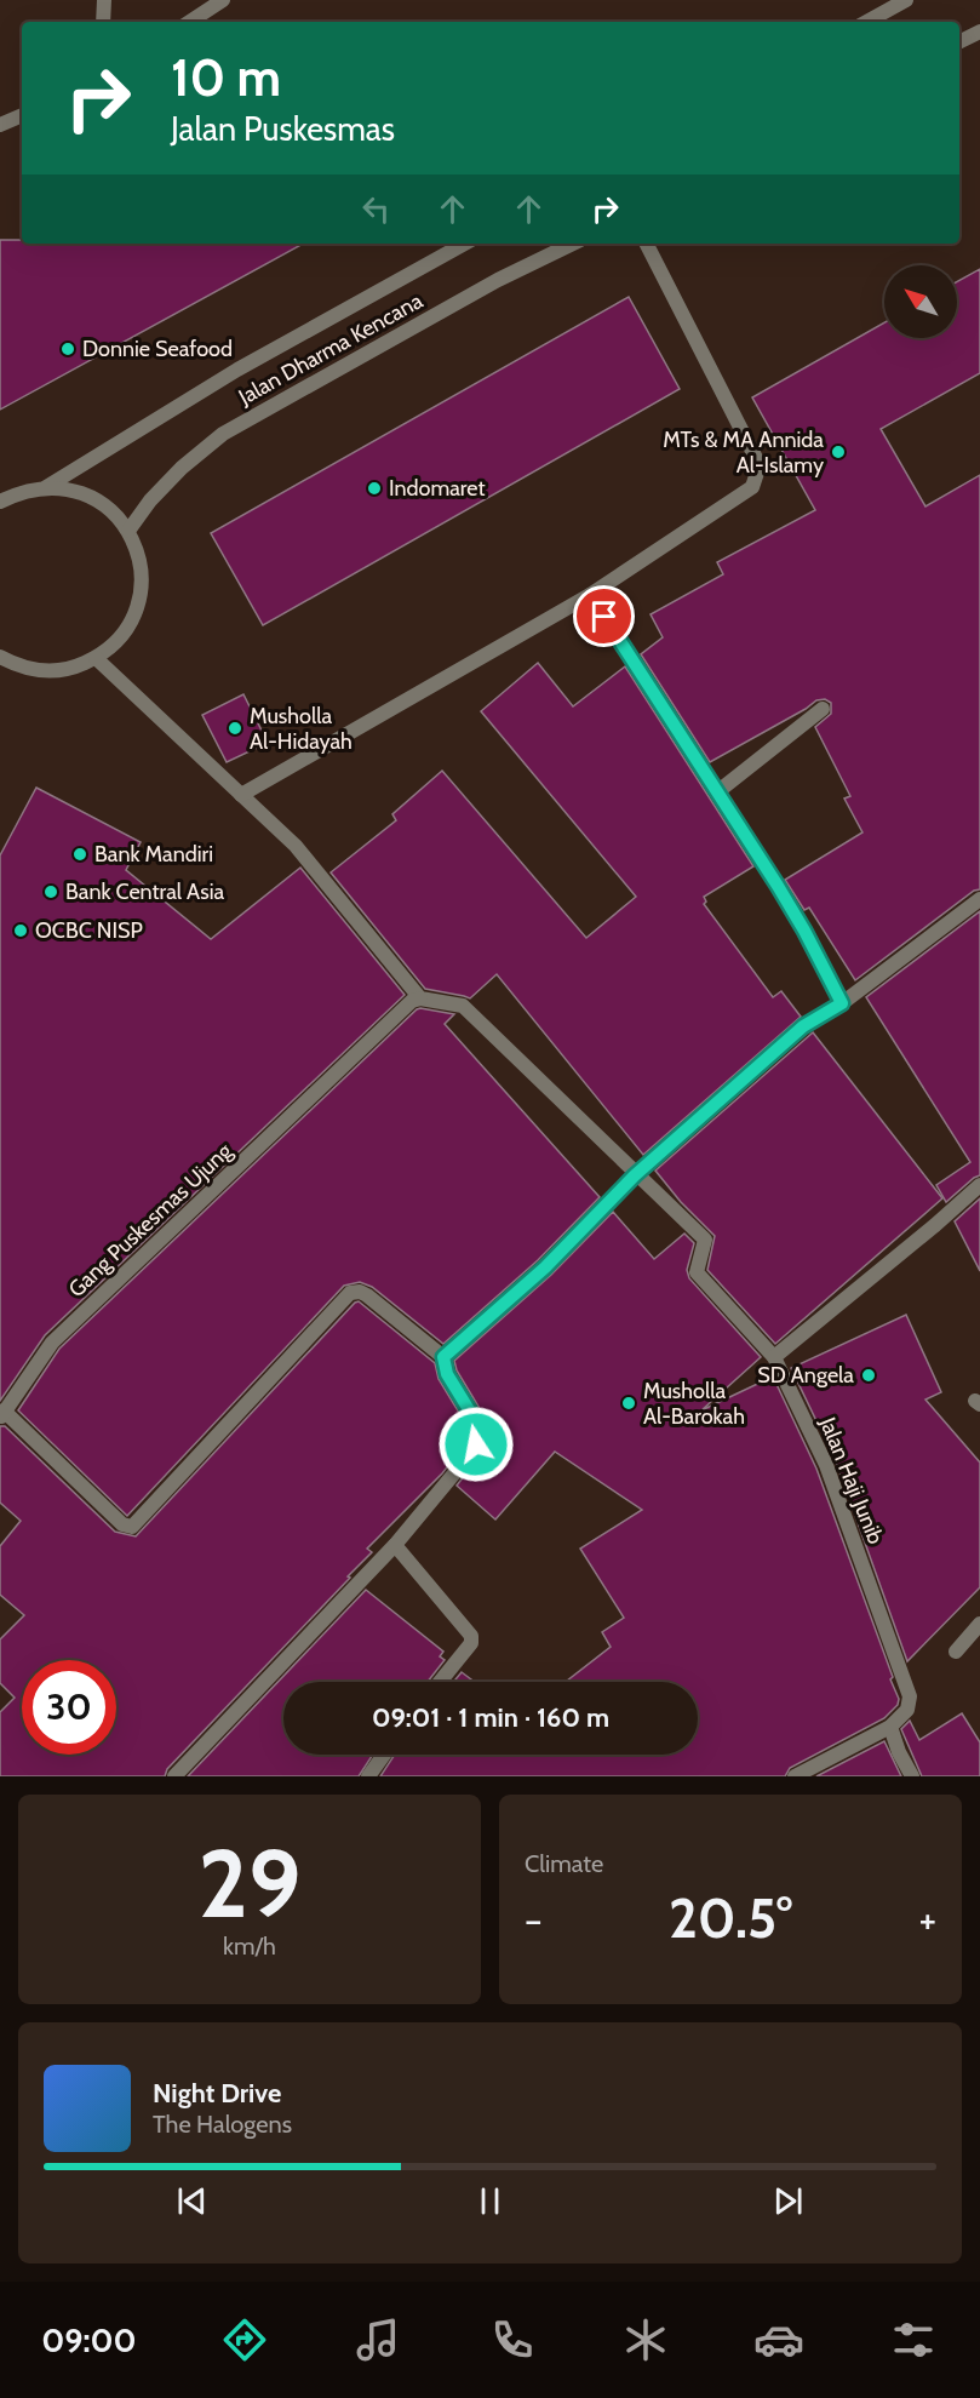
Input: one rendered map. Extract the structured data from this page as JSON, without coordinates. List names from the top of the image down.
{
  "streets": {
    "street": ["Jalan Dharma Kencana", "Gang Puskesmas Ujung", "Jalan Haji Junib"]
  },
  "places": [
    "Donnie Seafood",
    "MTs & MA Annida Al-Islamy",
    "Indomaret",
    "Musholla Al-Hidayah",
    "Bank Mandiri",
    "Bank Central Asia",
    "OCBC NISP",
    "SD Angela",
    "Musholla Al-Barokah"
  ],
  "north": "top left",
  "page": {
    "turn": ["10 m", "Jalan Puskesmas"],
    "limit": "30",
    "trip": "09:01 · 1 min · 160 m",
    "tile": [
      ["29", "km/h"],
      "Climate"
    ],
    "heat": ["−", "20.5°", "+"],
    "song": ["Night Drive", "The Halogens"],
    "tabs": "09:00"
  }
}
